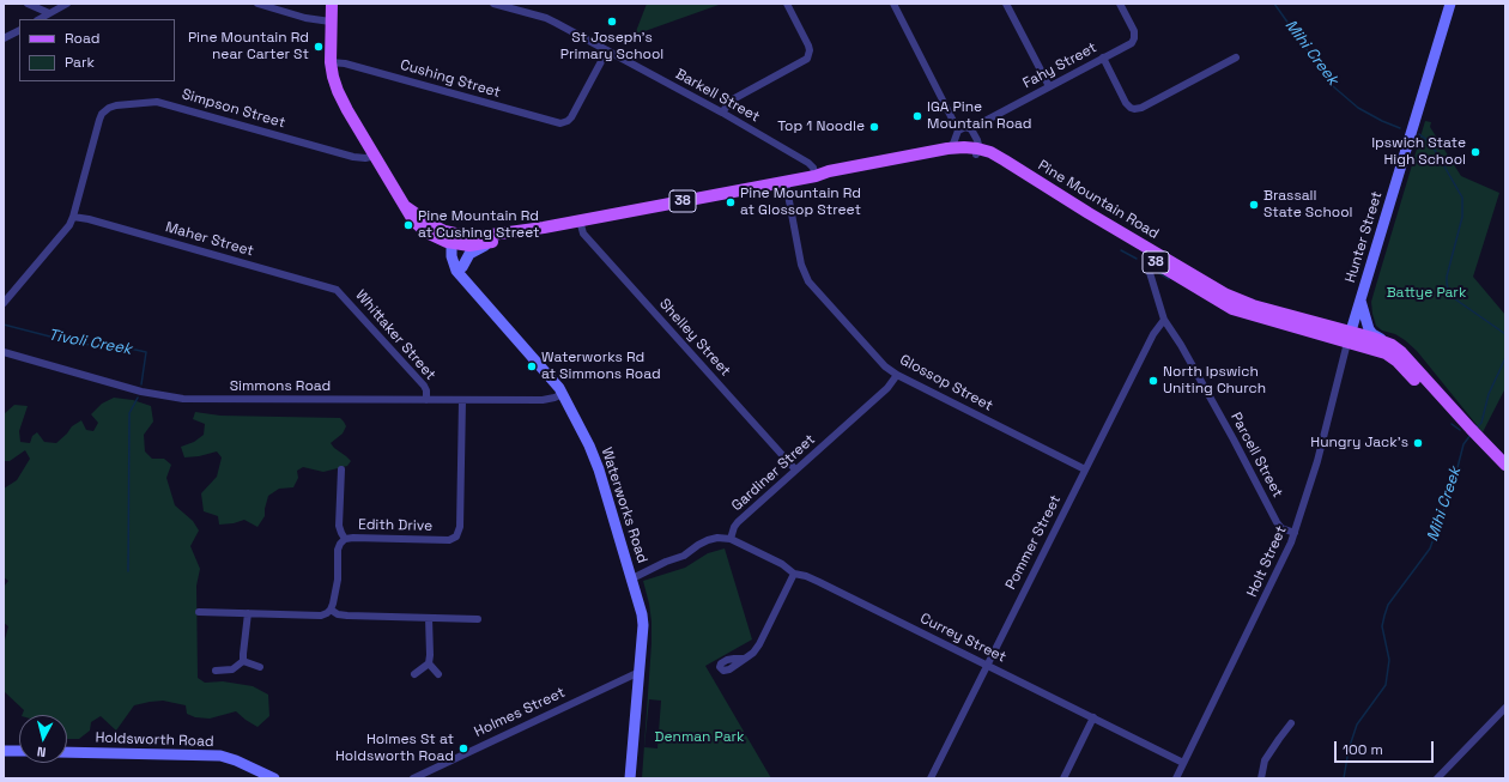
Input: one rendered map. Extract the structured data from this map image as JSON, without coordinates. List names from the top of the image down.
{
  "streets": {
    "main road": [
      "Pine Mountain Road",
      "38",
      "Hunter Street",
      "Waterworks Road",
      "Holdsworth Road"
    ],
    "street": [
      "Fahy Street",
      "Cushing Street",
      "Barkell Street",
      "Simpson Street",
      "Maher Street",
      "Whittaker Street",
      "Shelley Street",
      "Glossop Street",
      "Simmons Road",
      "Parcell Street",
      "Gardiner Street",
      "Edith Drive",
      "Pommer Street",
      "Holt Street",
      "Currey Street",
      "Holmes Street"
    ]
  },
  "crossings": [
    ["Cushing Street", "Barkell Street"],
    ["Cushing Street", "Pine Mountain Road"],
    ["Barkell Street", "Pine Mountain Road"],
    ["Simpson Street", "Pine Mountain Road"],
    ["Simpson Street", "Maher Street"],
    ["Pine Mountain Road", "Hunter Street"],
    ["Pine Mountain Road", "Shelley Street"],
    ["Pine Mountain Road", "Glossop Street"],
    ["Pine Mountain Road", "Parcell Street"],
    ["Pine Mountain Road", "Waterworks Road"],
    ["Pine Mountain Road", "Holt Street"],
    ["Hunter Street", "Holt Street"],
    ["Maher Street", "Whittaker Street"],
    ["Whittaker Street", "Simmons Road"],
    ["Shelley Street", "Gardiner Street"],
    ["Glossop Street", "Gardiner Street"],
    ["Glossop Street", "Pommer Street"],
    ["Simmons Road", "Waterworks Road"],
    ["Simmons Road", "Edith Drive"],
    ["Parcell Street", "Pommer Street"],
    ["Parcell Street", "Holt Street"],
    ["Gardiner Street", "Currey Street"],
    ["Waterworks Road", "Holmes Street"],
    ["Pommer Street", "Currey Street"],
    ["Holt Street", "Currey Street"]
  ],
  "water": ["Mihi Creek", "Tivoli Creek"],
  "parks": ["Battye Park", "Denman Park"],
  "places": [
    "St Joseph's Primary School",
    "Pine Mountain Rd near Carter St",
    "IGA Pine Mountain Road",
    "Top 1 Noodle",
    "Ipswich State High School",
    "Pine Mountain Rd at Glossop Street",
    "Brassall State School",
    "Pine Mountain Rd at Cushing Street",
    "Waterworks Rd at Simmons Road",
    "North Ipswich Uniting Church",
    "Hungry Jack's",
    "Holmes St at Holdsworth Road"
  ],
  "legend": ["Road", "Park"],
  "scale_bar": "100 m",
  "north": "bottom"
}
